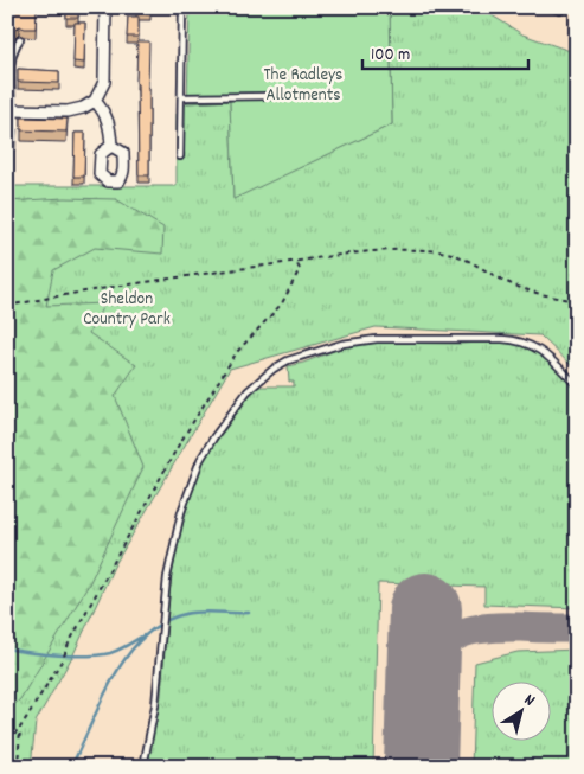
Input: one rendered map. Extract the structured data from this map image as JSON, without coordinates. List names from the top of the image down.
{
  "parks": ["The Radleys Allotments", "Sheldon Country Park"],
  "scale_bar": "100 m",
  "north": "top right"
}
